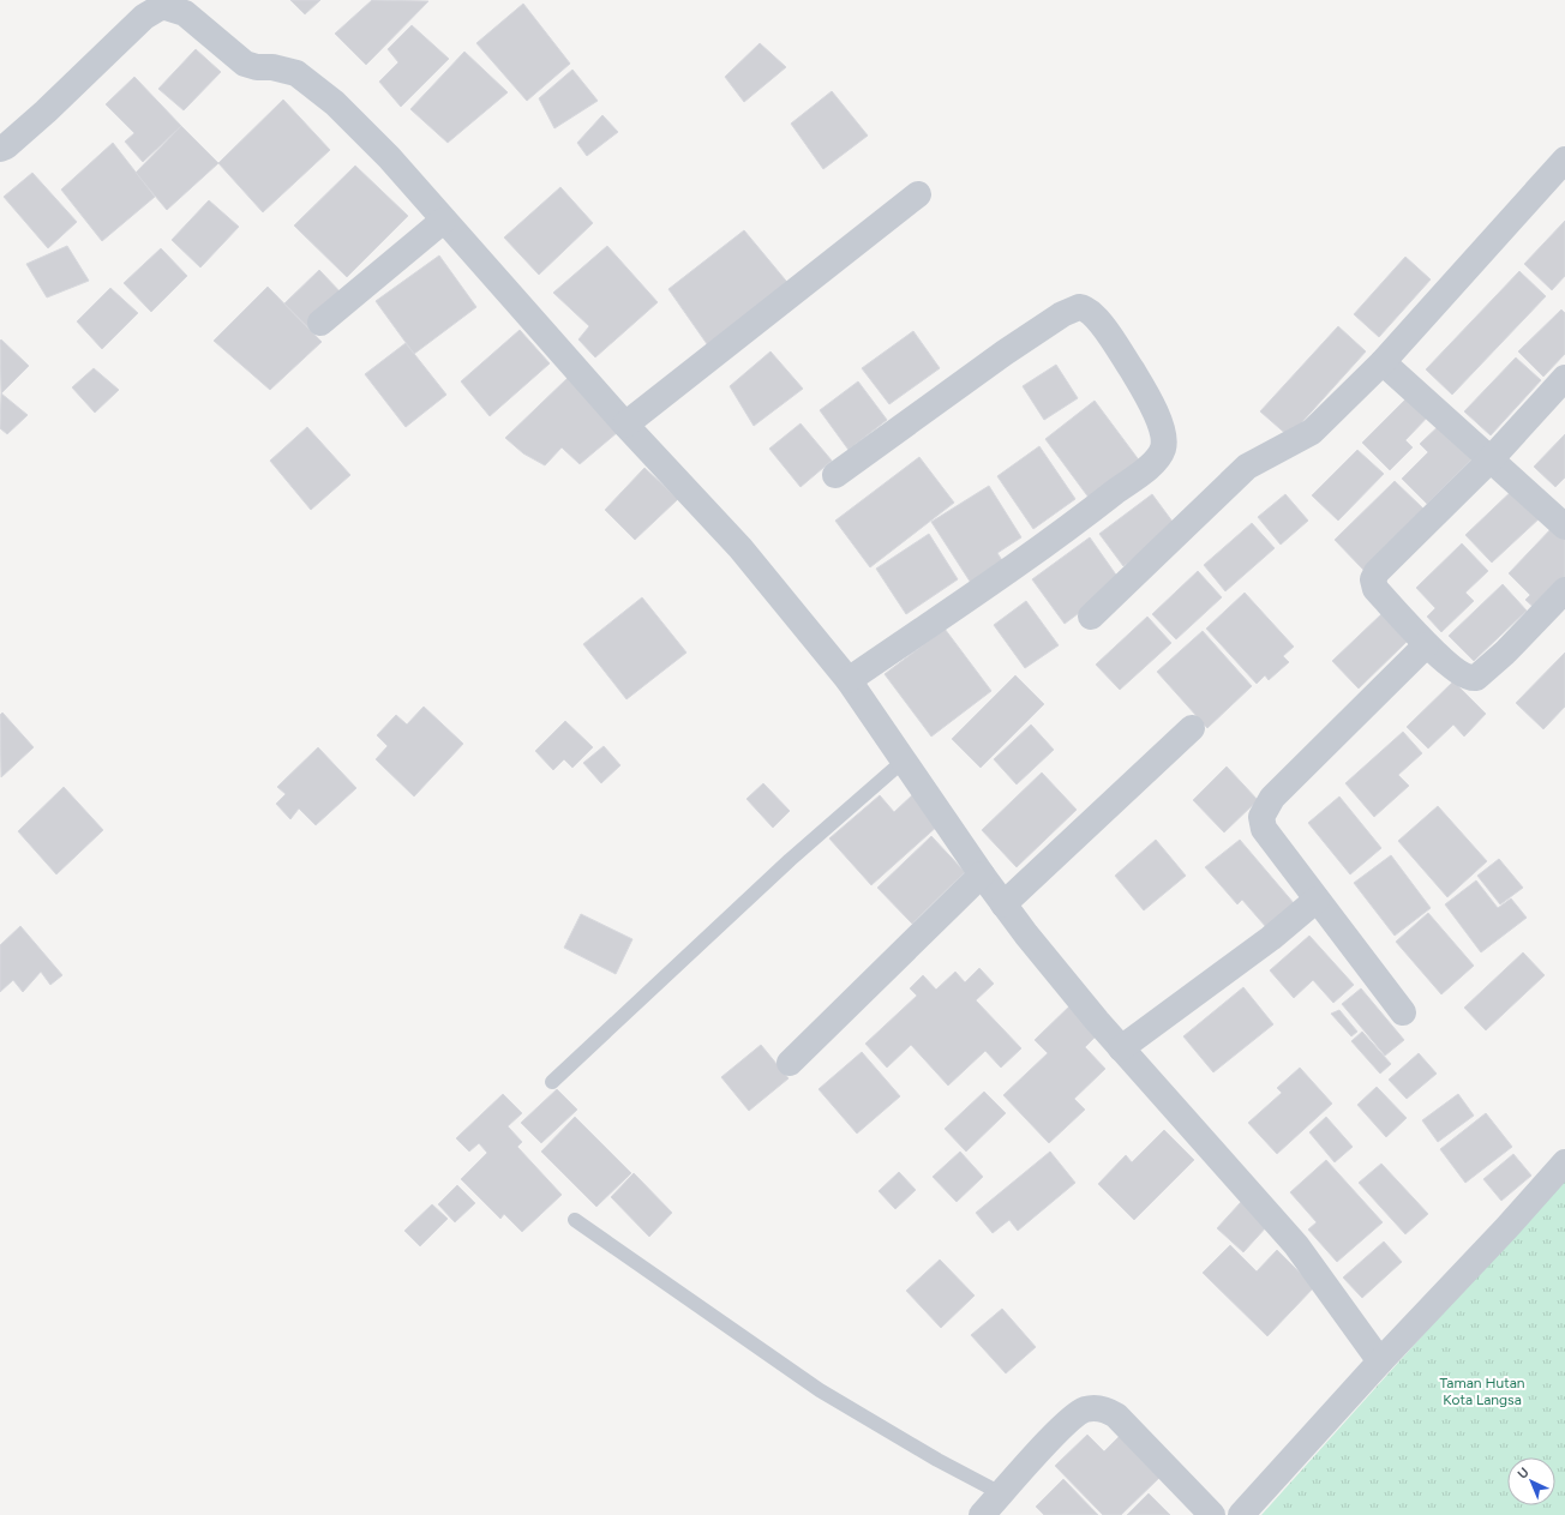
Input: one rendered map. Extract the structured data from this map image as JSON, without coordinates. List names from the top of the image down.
{
  "parks": ["Taman Hutan Kota Langsa"],
  "north": "top left"
}
